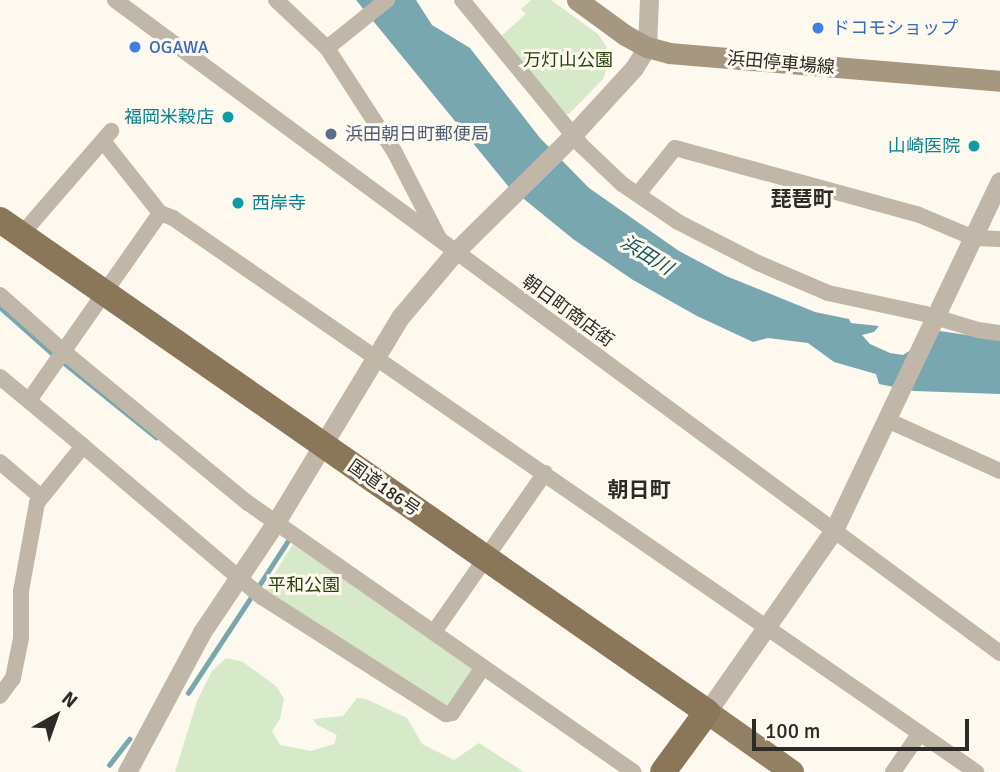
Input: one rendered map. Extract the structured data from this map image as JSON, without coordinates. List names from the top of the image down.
{
  "streets": {
    "highway": ["国道186号"],
    "main road": ["浜田停車場線"],
    "street": ["朝日町商店街"]
  },
  "districts": ["琵琶町", "朝日町"],
  "water": ["浜田川"],
  "parks": ["万灯山公園", "平和公園"],
  "places": [
    "ドコモショップ",
    "OGAWA",
    "福岡米穀店",
    "浜田朝日町郵便局",
    "山崎医院",
    "西岸寺"
  ],
  "scale_bar": "100 m",
  "north": "top right"
}
